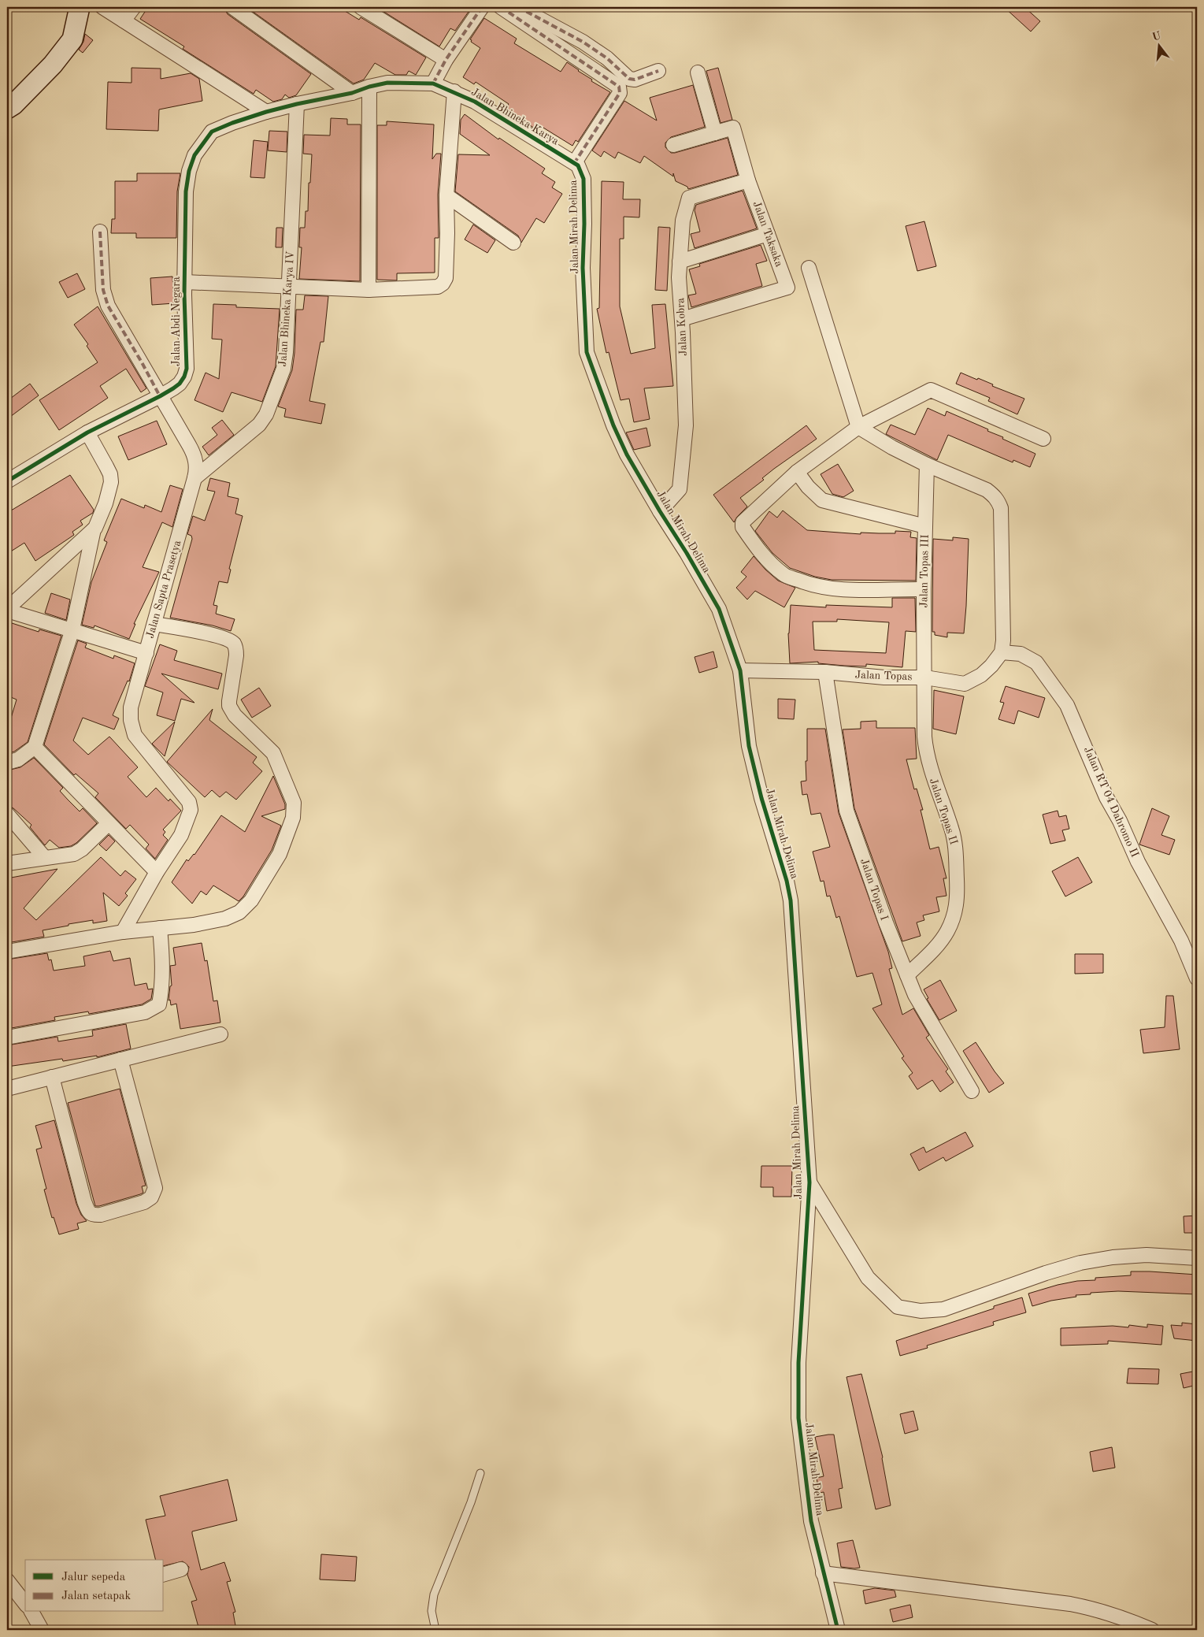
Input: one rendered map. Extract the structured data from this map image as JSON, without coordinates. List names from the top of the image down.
{
  "streets": {
    "street": [
      "Jalan Bhineka Karya",
      "Jalan Mirah Delima",
      "Jalan Taksaka",
      "Jalan Bhineka Karya IV",
      "Jalan Abdi Negara",
      "Jalan Kobra",
      "Jalan Topas III",
      "Jalan Sapta Prasetya",
      "Jalan Topas",
      "Jalan RT 04 Dahromo II",
      "Jalan Topas II",
      "Jalan Topas I"
    ]
  },
  "crossings": [
    ["Jalan Bhineka Karya", "Jalan Mirah Delima"],
    ["Jalan Bhineka Karya", "Jalan Bhineka Karya IV"],
    ["Jalan Bhineka Karya", "Jalan Abdi Negara"],
    ["Jalan Mirah Delima", "Jalan Kobra"],
    ["Jalan Mirah Delima", "Jalan Topas"],
    ["Jalan Taksaka", "Jalan Kobra"],
    ["Jalan Bhineka Karya IV", "Jalan Abdi Negara"],
    ["Jalan Bhineka Karya IV", "Jalan Sapta Prasetya"],
    ["Jalan Abdi Negara", "Jalan Sapta Prasetya"],
    ["Jalan Topas III", "Jalan Topas"],
    ["Jalan Topas III", "Jalan Topas II"],
    ["Jalan Topas", "Jalan RT 04 Dahromo II"],
    ["Jalan Topas", "Jalan Topas II"],
    ["Jalan Topas", "Jalan Topas I"],
    ["Jalan Topas II", "Jalan Topas I"]
  ],
  "legend": ["Jalur sepeda", "Jalan setapak"],
  "north": "top"
}
